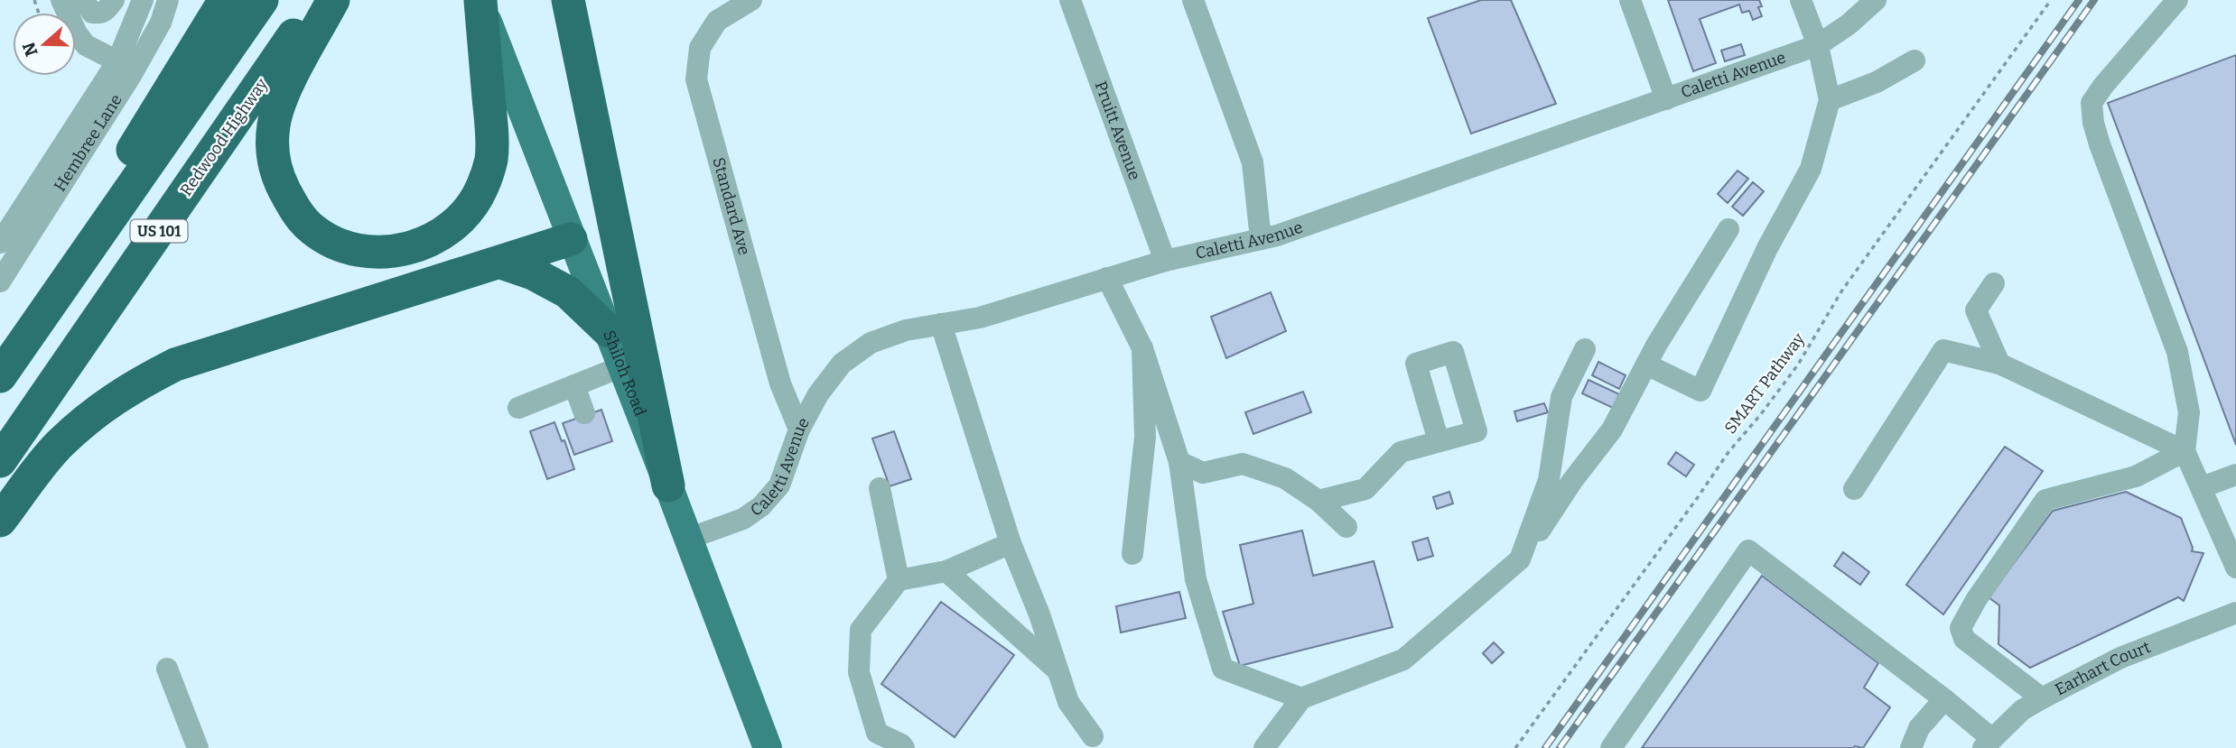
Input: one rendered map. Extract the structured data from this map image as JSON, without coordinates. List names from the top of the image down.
{
  "streets": {
    "highway": ["Redwood Highway", "US 101"],
    "main road": ["Shiloh Road"],
    "street": [
      "Caletti Avenue",
      "Pruitt Avenue",
      "Hembree Lane",
      "Standard Ave",
      "Earhart Court"
    ],
    "path": ["SMART Pathway"]
  },
  "crossings": [
    ["Caletti Avenue", "Pruitt Avenue"],
    ["Caletti Avenue", "Standard Ave"],
    ["Caletti Avenue", "Shiloh Road"]
  ],
  "north": "left"
}
